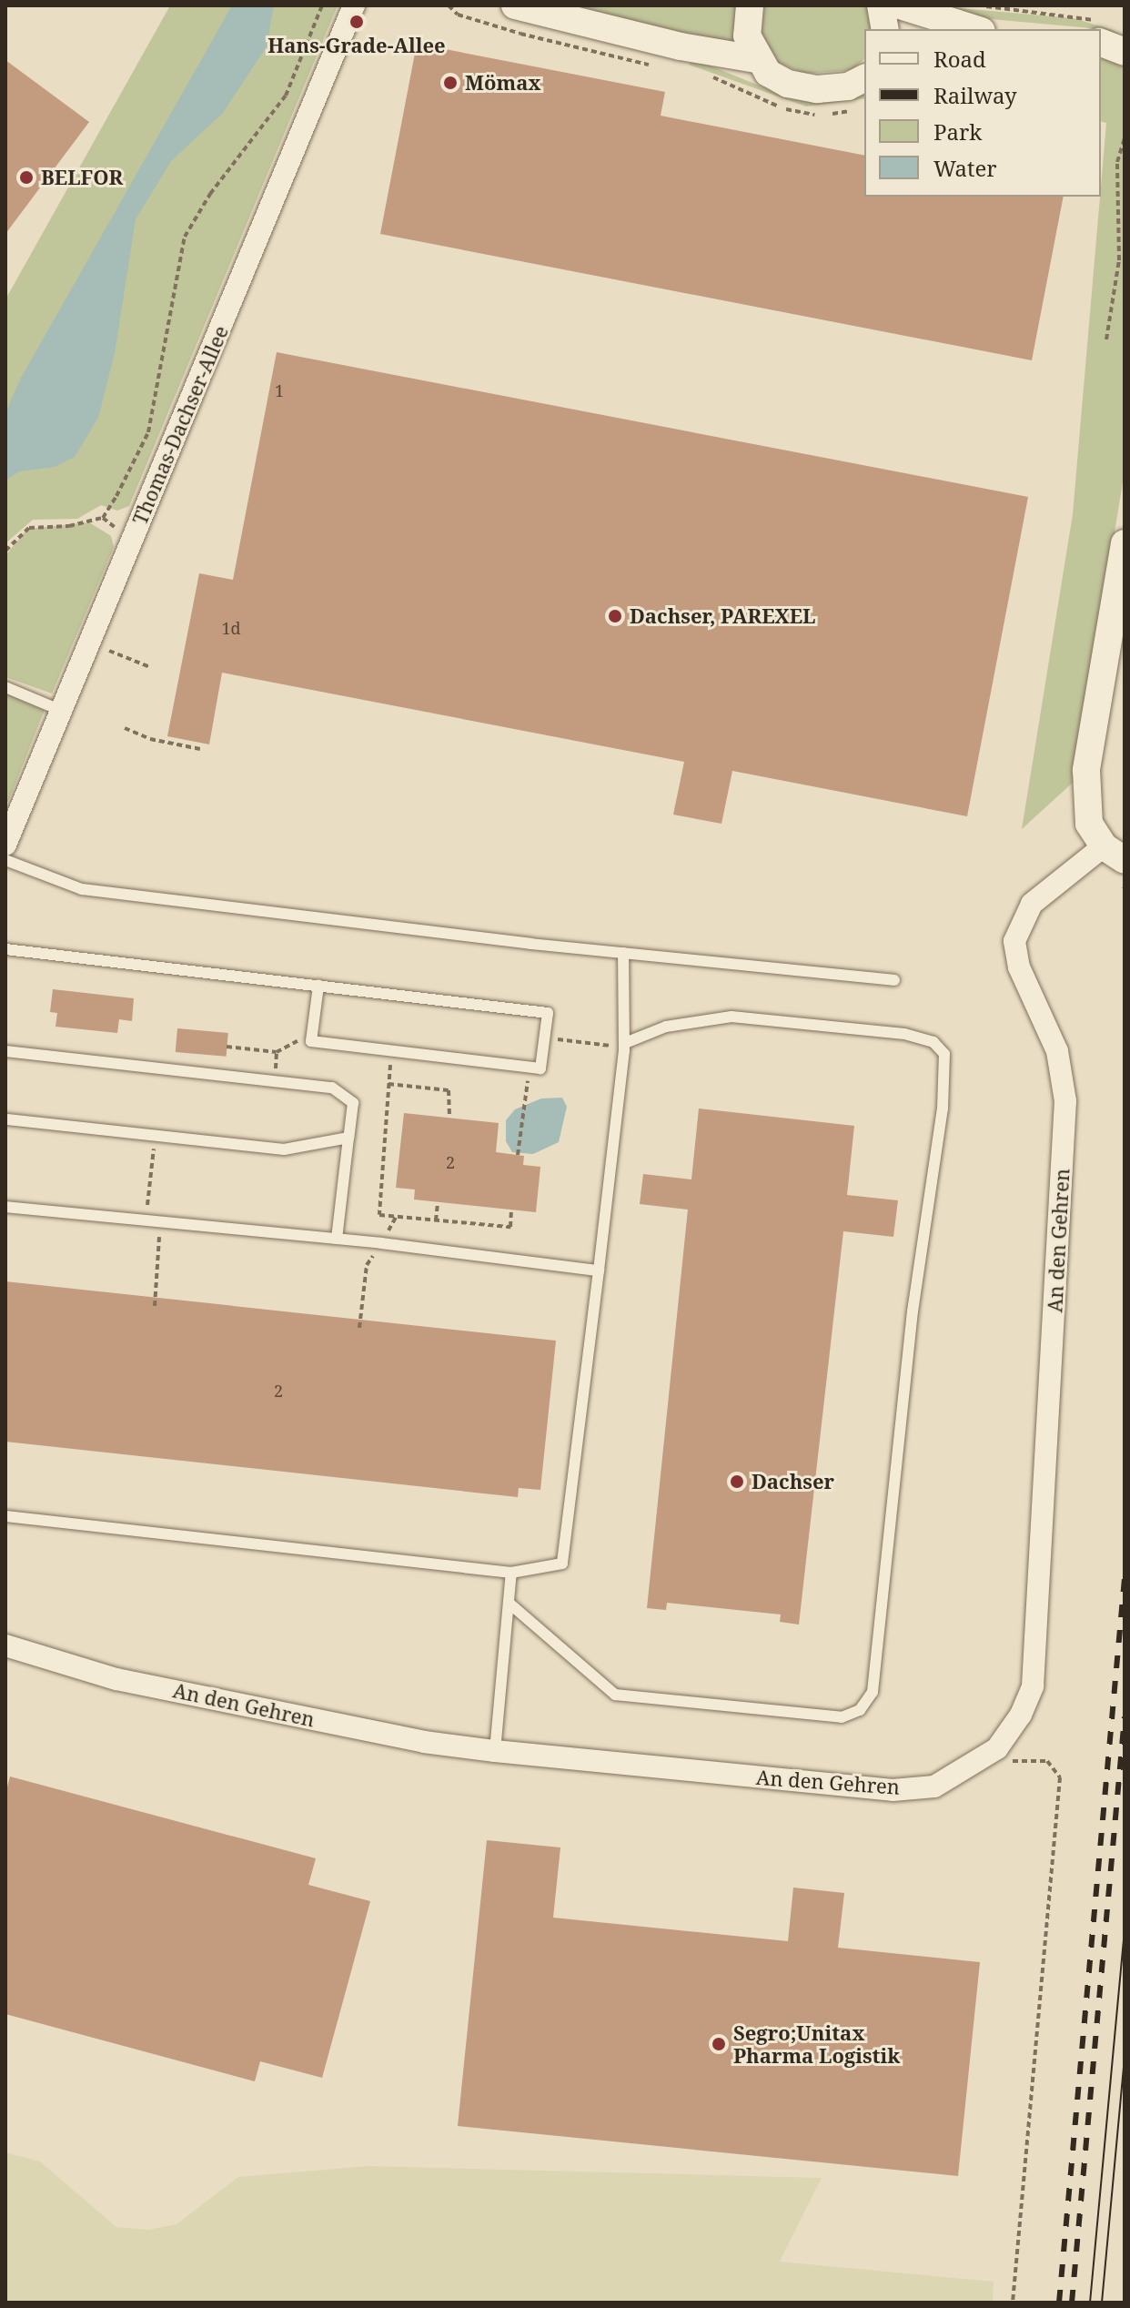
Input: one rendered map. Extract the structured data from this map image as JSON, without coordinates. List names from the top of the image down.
{
  "streets": {
    "street": ["Thomas-Dachser-Allee", "An den Gehren"]
  },
  "places": [
    "Hans-Grade-Allee",
    "Mömax",
    "BELFOR",
    "Dachser, PAREXEL",
    "Dachser",
    "Segro;Unitax Pharma Logistik"
  ],
  "house_numbers": [
    "1",
    "1d",
    "2",
    "2"
  ],
  "legend": [
    "Road",
    "Railway",
    "Park",
    "Water"
  ]
}
